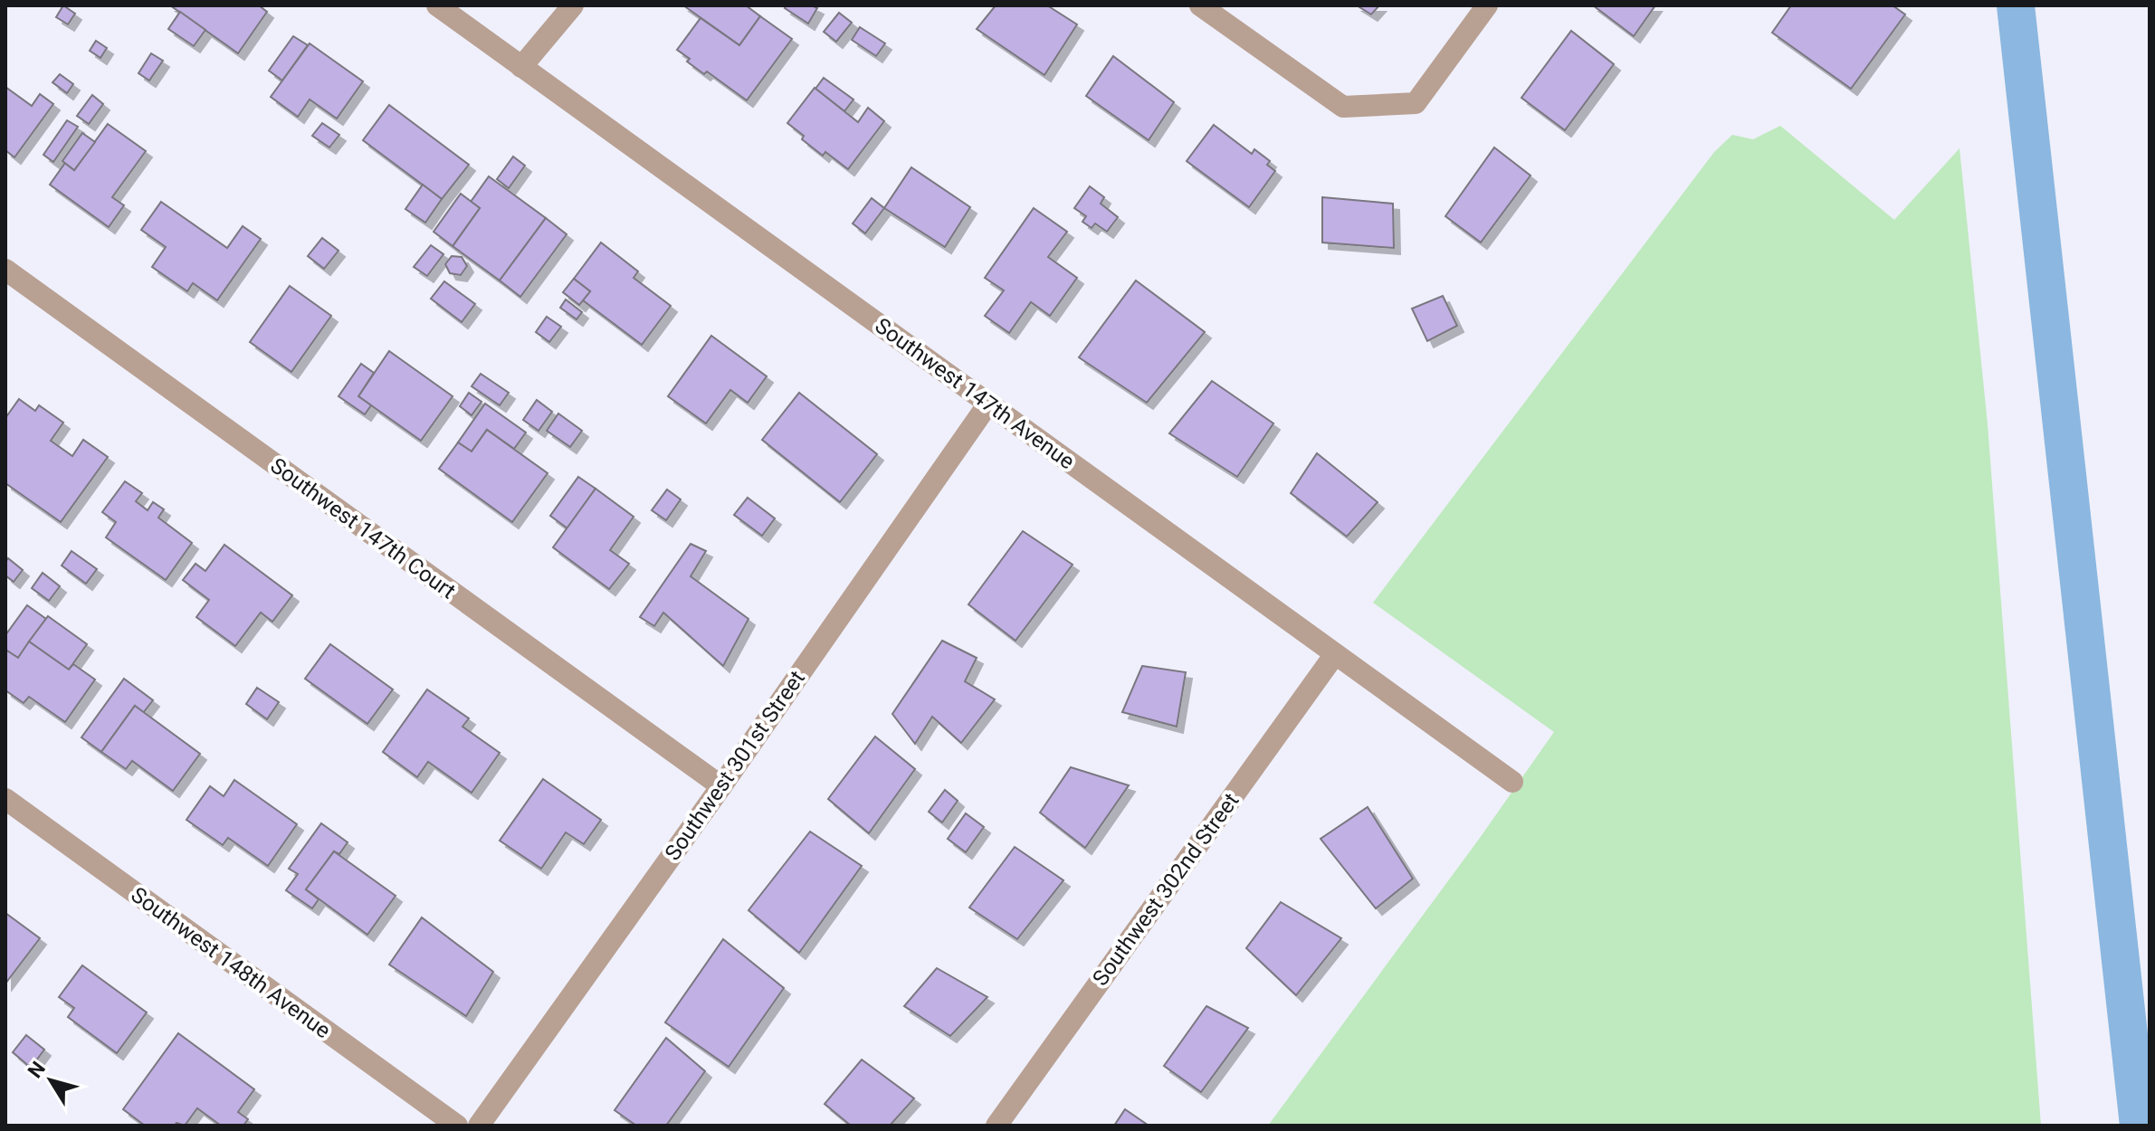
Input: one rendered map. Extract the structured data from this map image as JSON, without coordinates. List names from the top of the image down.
{
  "streets": {
    "street": [
      "Southwest 147th Avenue",
      "Southwest 147th Court",
      "Southwest 301st Street",
      "Southwest 302nd Street",
      "Southwest 148th Avenue"
    ]
  },
  "crossings": [
    ["Southwest 147th Avenue", "Southwest 301st Street"],
    ["Southwest 147th Avenue", "Southwest 302nd Street"],
    ["Southwest 147th Court", "Southwest 301st Street"]
  ],
  "north": "top left"
}
